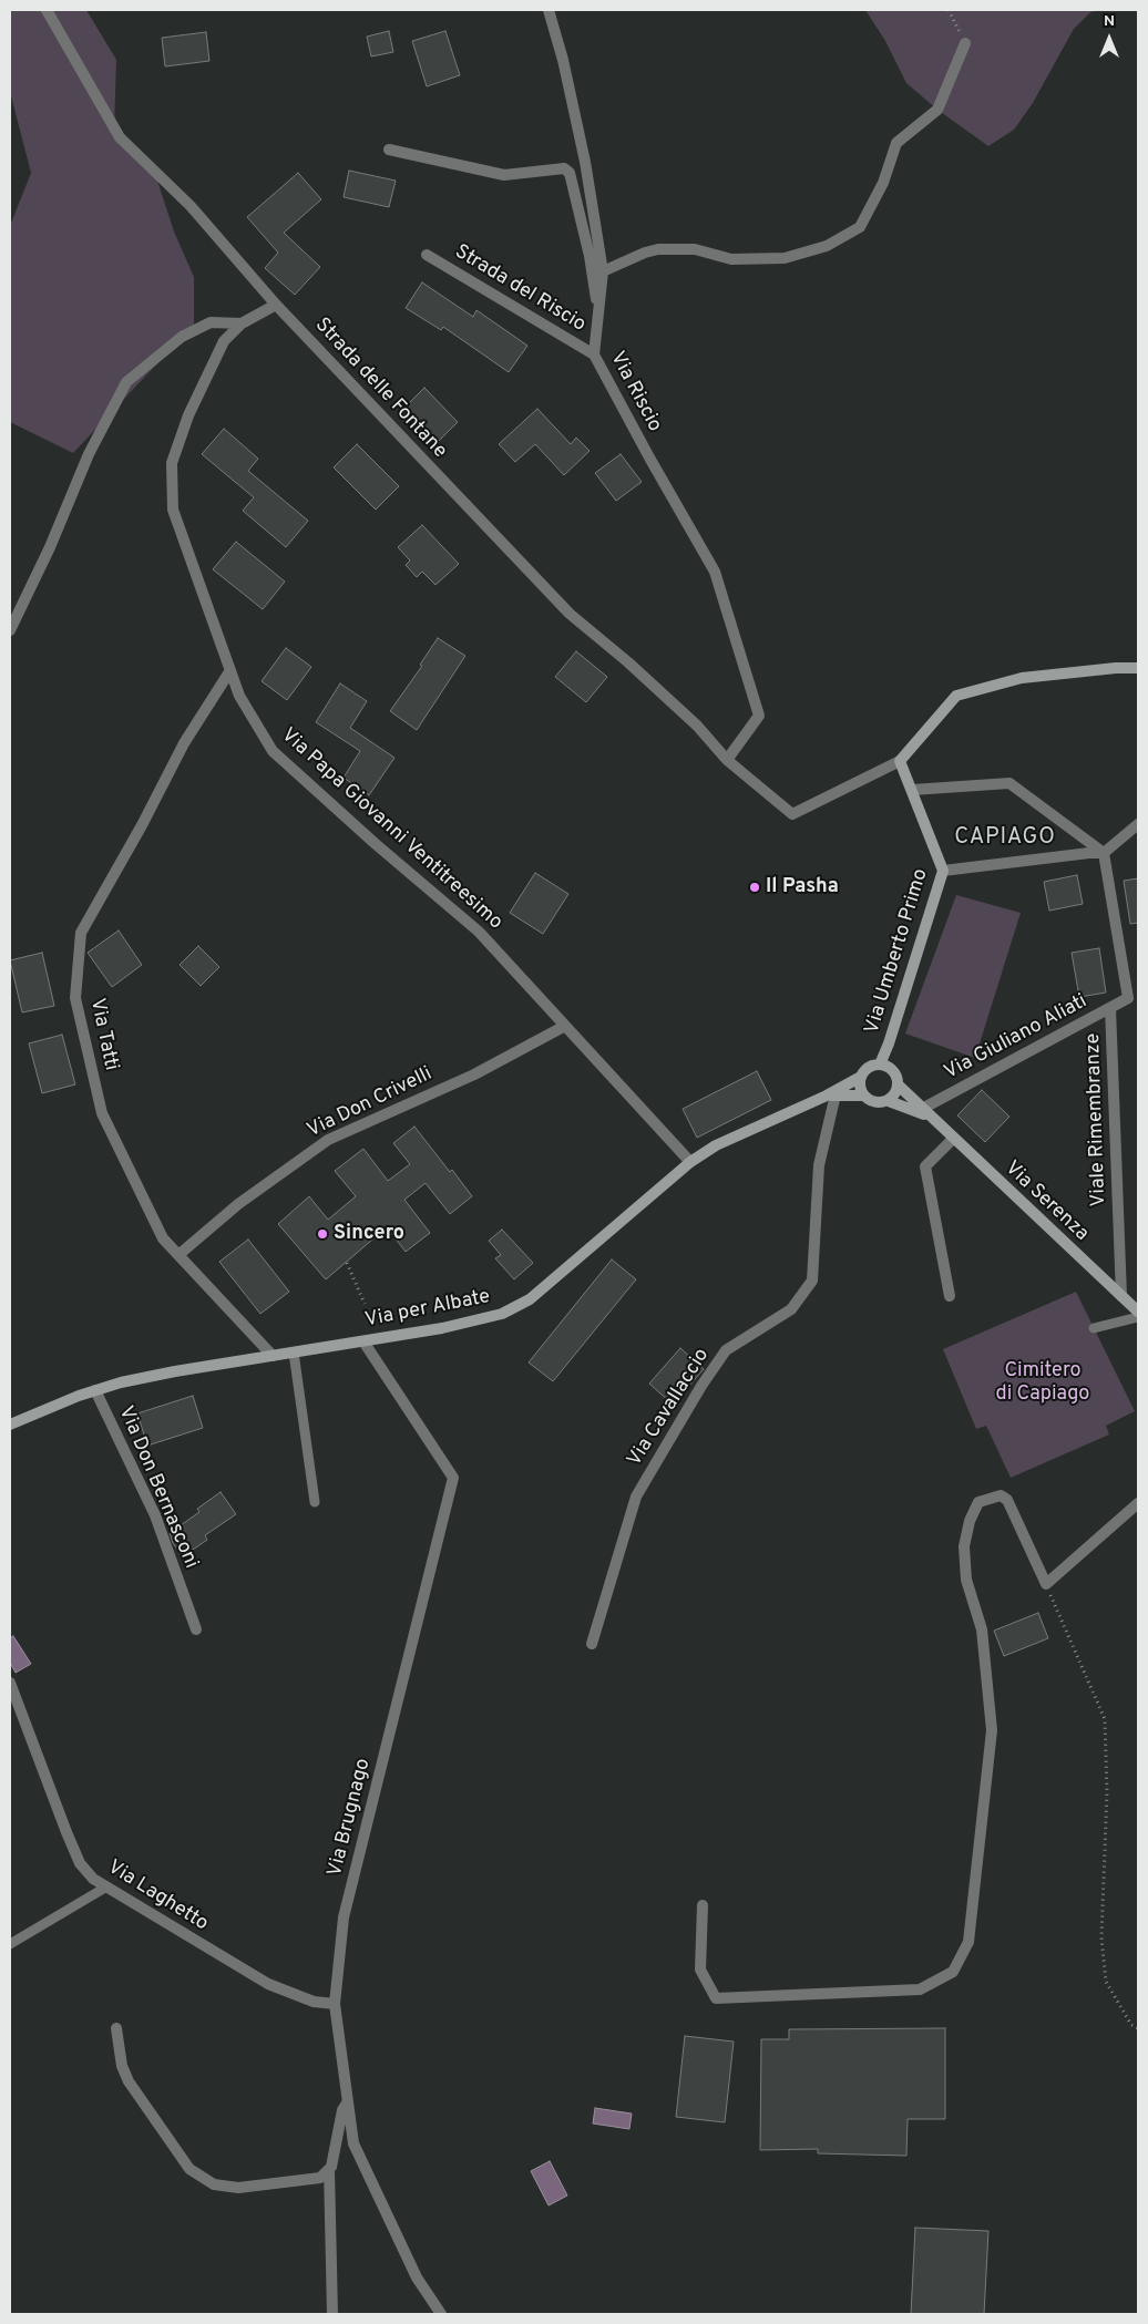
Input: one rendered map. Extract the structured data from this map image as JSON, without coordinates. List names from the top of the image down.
{
  "streets": {
    "street": [
      "Strada del Riscio",
      "Strada delle Fontane",
      "Via Riscio",
      "Via Papa Giovanni Ventitreesimo",
      "Via Umberto Primo",
      "Via Tatti",
      "Via Giuliano Aliati",
      "Via Don Crivelli",
      "Viale Rimembranze",
      "Via Serenza",
      "Via per Albate",
      "Via Cavallaccio",
      "Via Don Bernasconi",
      "Via Brugnago",
      "Via Laghetto"
    ]
  },
  "crossings": [
    ["Strada del Riscio", "Via Riscio"],
    ["Strada delle Fontane", "Via Riscio"],
    ["Strada delle Fontane", "Via Papa Giovanni Ventitreesimo"],
    ["Strada delle Fontane", "Via Umberto Primo"],
    ["Via Papa Giovanni Ventitreesimo", "Via Tatti"],
    ["Via Papa Giovanni Ventitreesimo", "Via Don Crivelli"],
    ["Via Papa Giovanni Ventitreesimo", "Via per Albate"],
    ["Via Umberto Primo", "Via Serenza"],
    ["Via Umberto Primo", "Via per Albate"],
    ["Via Tatti", "Via Don Crivelli"],
    ["Via Tatti", "Via per Albate"],
    ["Via Giuliano Aliati", "Viale Rimembranze"],
    ["Via Giuliano Aliati", "Via Serenza"],
    ["Viale Rimembranze", "Via Serenza"],
    ["Via Serenza", "Via per Albate"],
    ["Via per Albate", "Via Cavallaccio"],
    ["Via per Albate", "Via Don Bernasconi"],
    ["Via per Albate", "Via Brugnago"],
    ["Via Brugnago", "Via Laghetto"]
  ],
  "districts": ["CAPIAGO"],
  "parks": ["Cimitero di Capiago"],
  "places": ["Il Pasha", "Sincero"],
  "north": "top"
}
